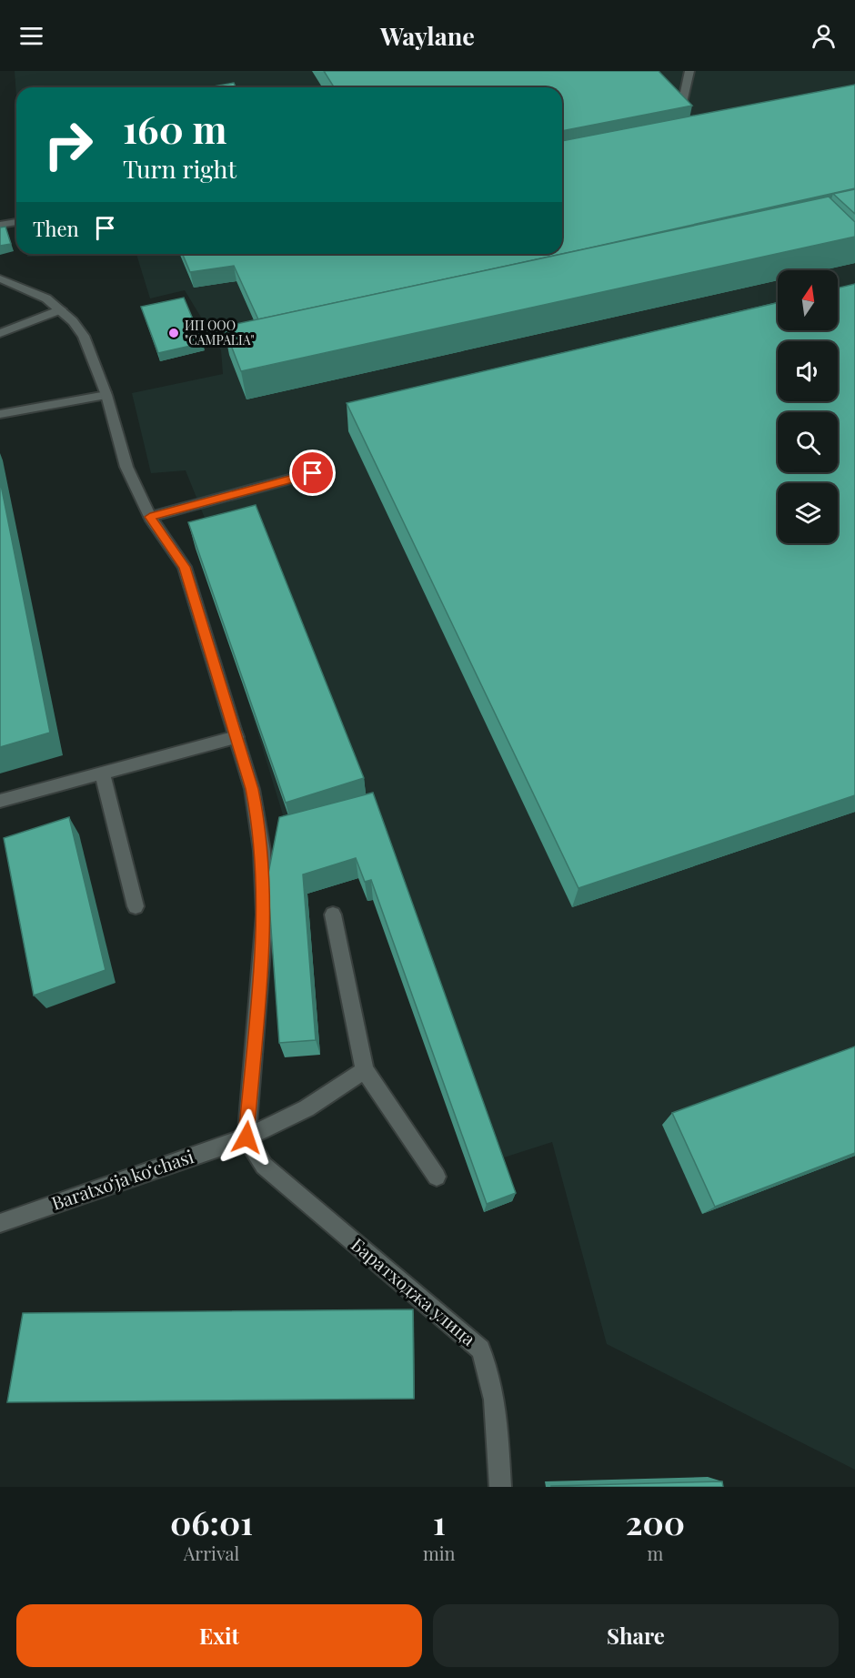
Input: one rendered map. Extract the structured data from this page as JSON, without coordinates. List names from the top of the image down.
{
  "streets": {
    "street": ["Baratxoʻja koʻchasi", "Баратходжа улица"]
  },
  "crossings": [
    ["Baratxoʻja koʻchasi", "Баратходжа улица"]
  ],
  "places": ["ИП ООО \"CAMPALIA\""],
  "north": "top",
  "page": {
    "header": "Waylane",
    "turn": ["160 m", "Turn right"],
    "then": "Then",
    "eta": [
      "06:01",
      "Arrival",
      "1",
      "min",
      "200",
      "m"
    ],
    "buttons": ["Exit", "Share"]
  }
}
